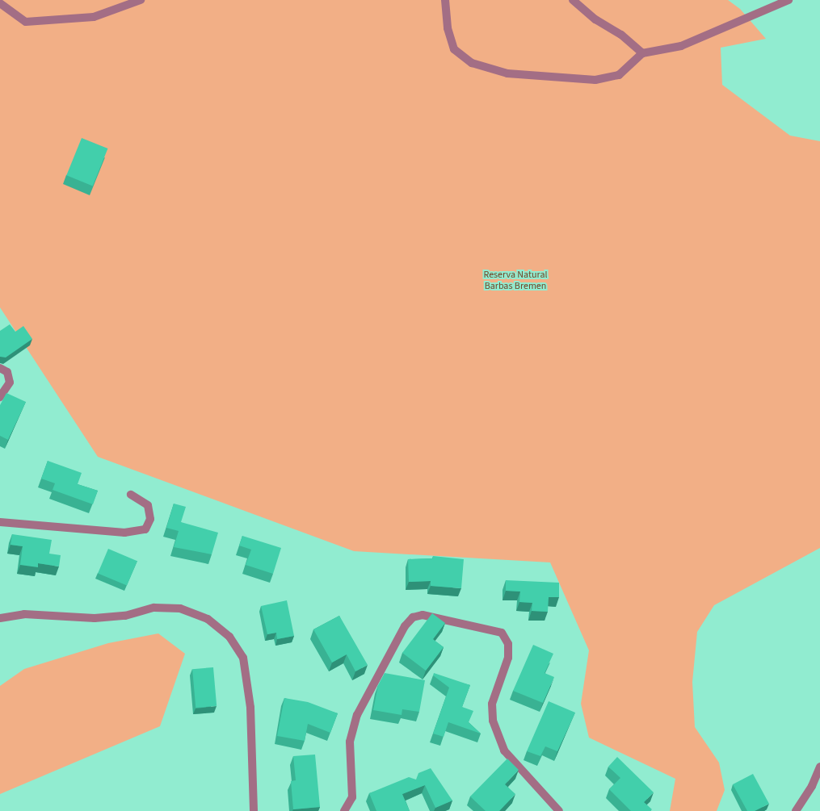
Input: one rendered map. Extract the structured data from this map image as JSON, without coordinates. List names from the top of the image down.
{
  "parks": ["Reserva Natural Barbas Bremen"]
}
